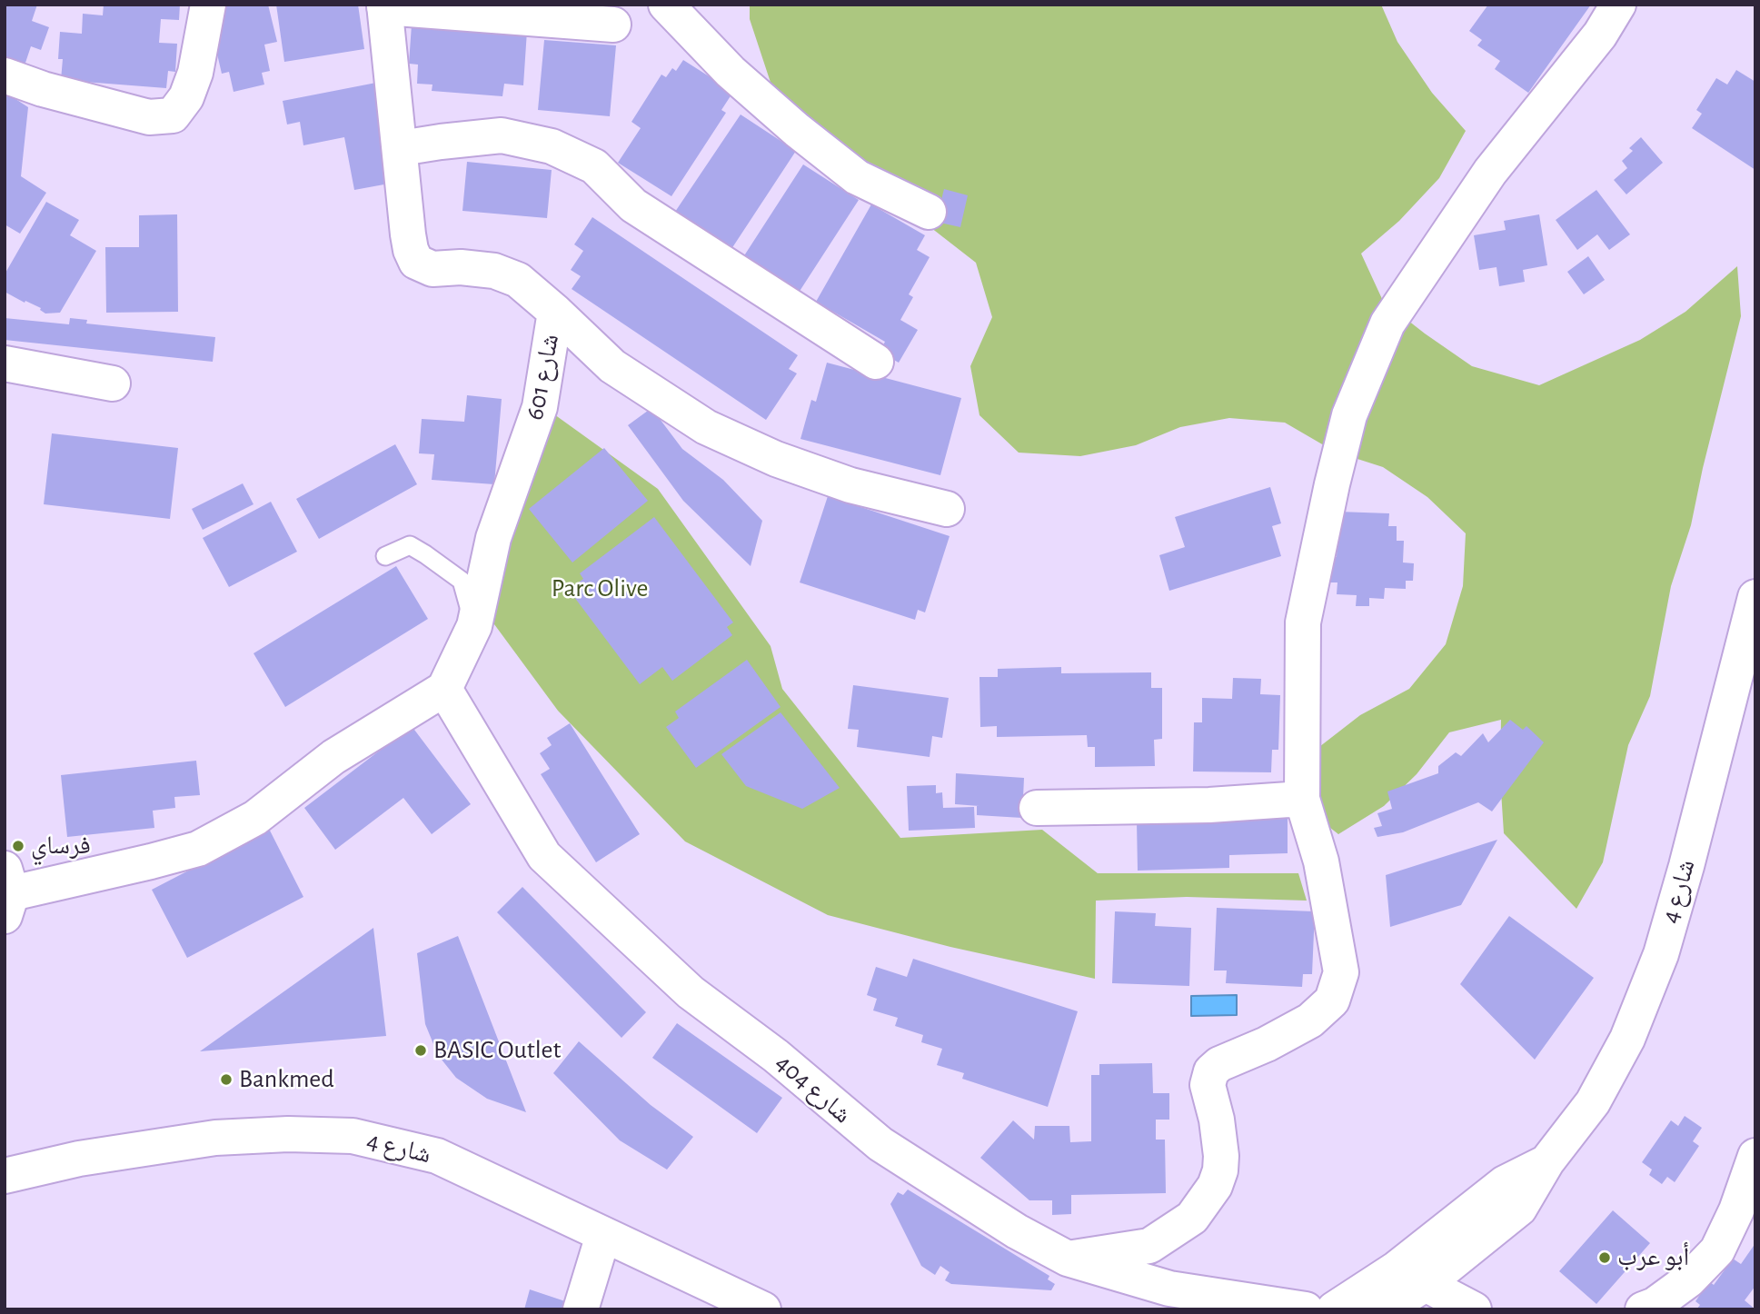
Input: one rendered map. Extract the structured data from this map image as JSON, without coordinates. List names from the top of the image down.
{
  "streets": {
    "street": ["شارع 601", "شارع 4", "شارع 404"]
  },
  "crossings": [
    ["شارع 601", "شارع 404"]
  ],
  "parks": ["Parc Olive"],
  "places": [
    "فرساي",
    "BASIC Outlet",
    "Bankmed",
    "أبو عرب"
  ]
}
